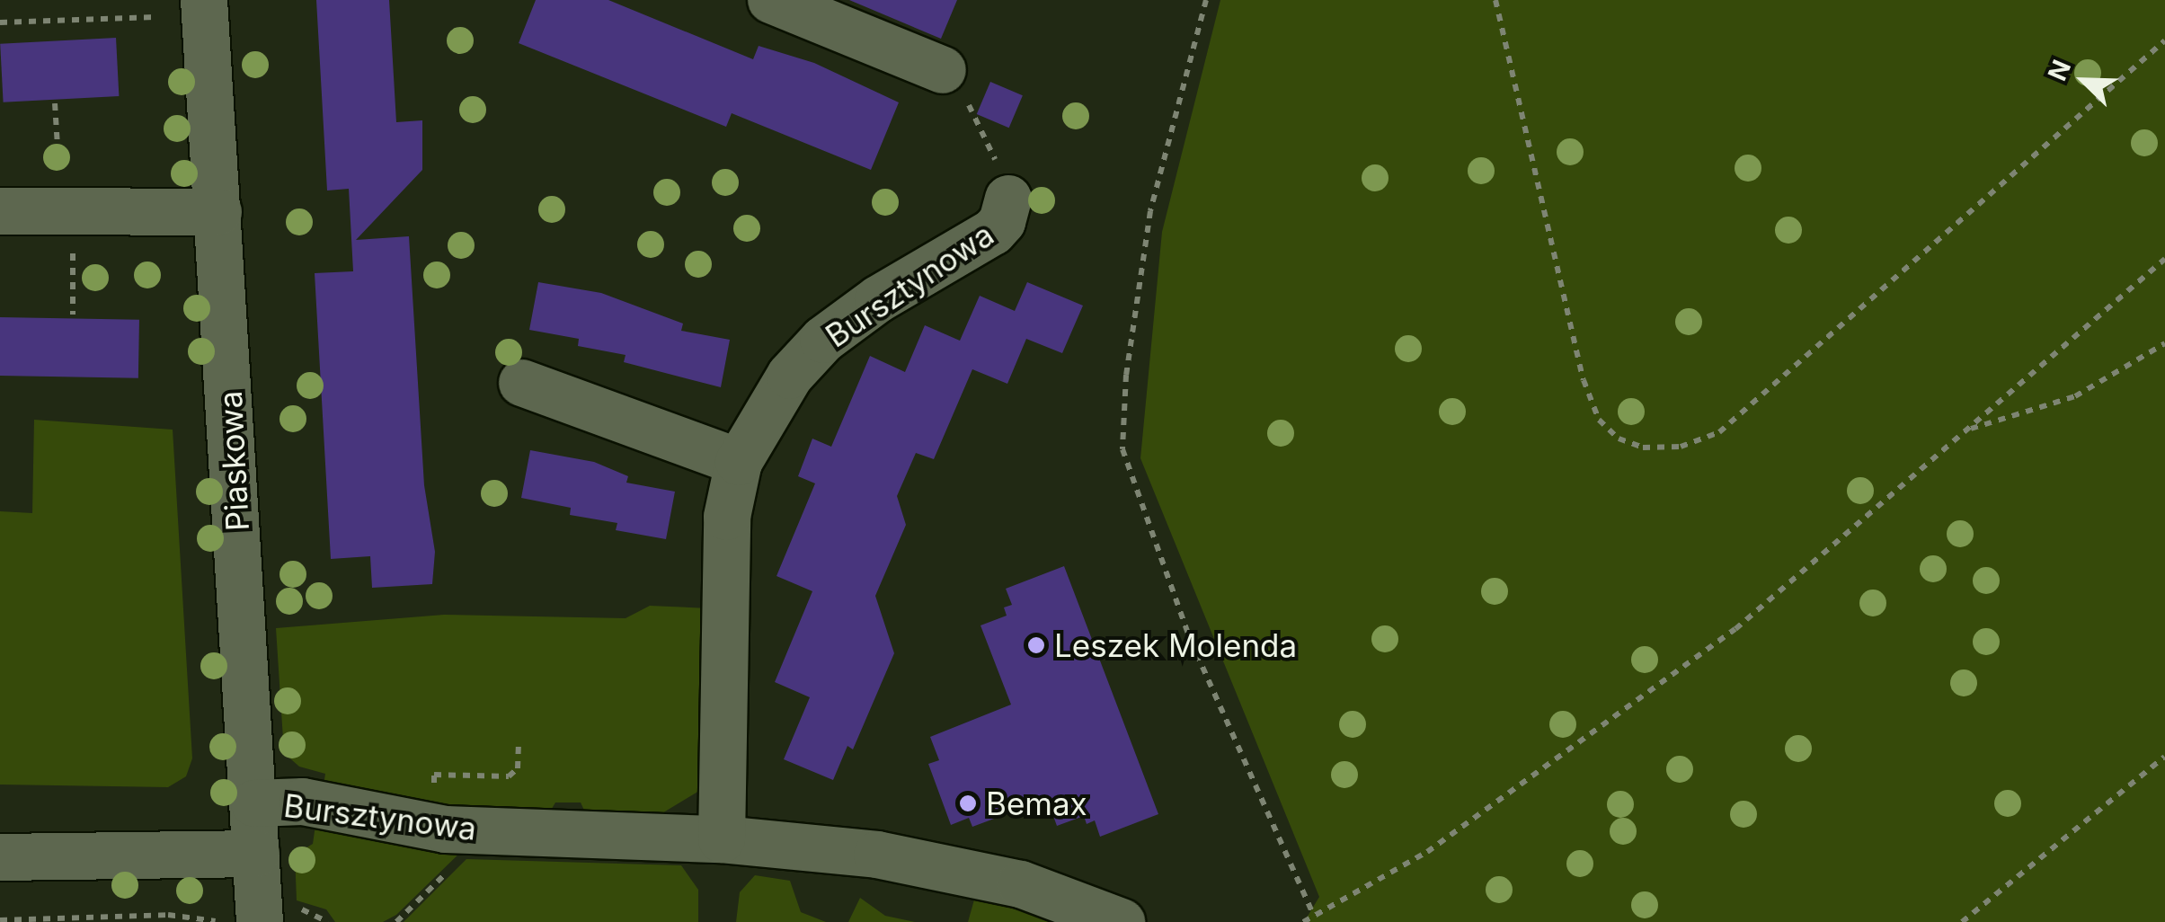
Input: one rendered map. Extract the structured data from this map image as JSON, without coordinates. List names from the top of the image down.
{
  "streets": {
    "street": ["Bursztynowa", "Piaskowa"]
  },
  "crossings": [
    ["Bursztynowa", "Piaskowa"]
  ],
  "places": ["Leszek Molenda", "Bemax"],
  "north": "top left"
}
